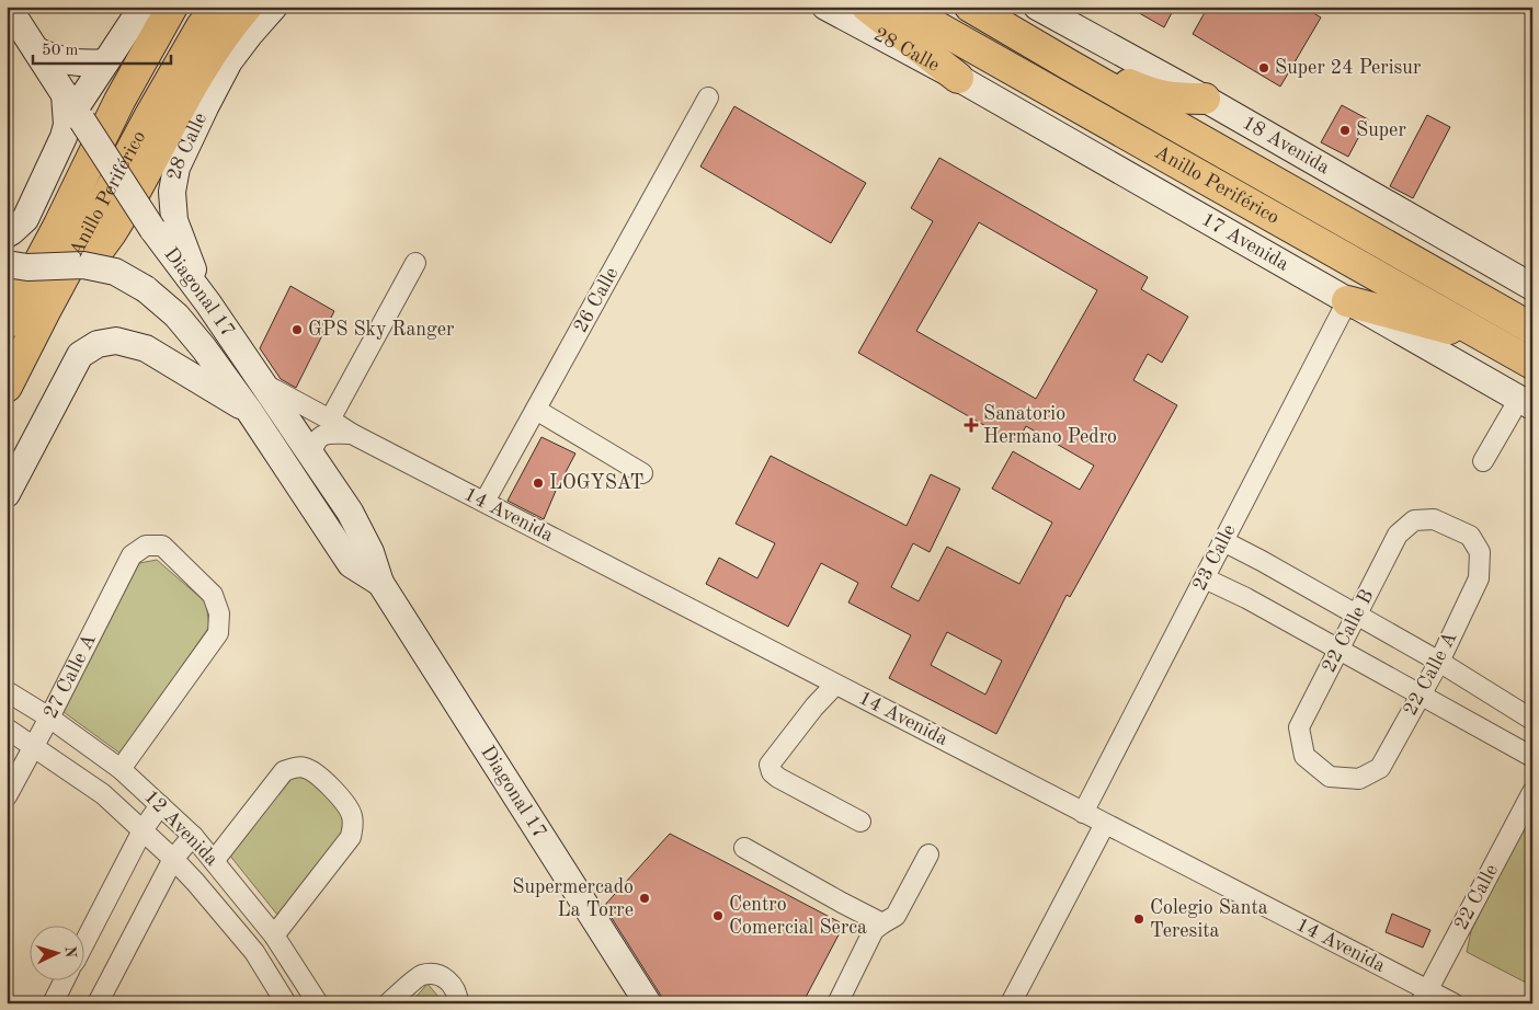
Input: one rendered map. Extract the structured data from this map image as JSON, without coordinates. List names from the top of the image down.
{
  "streets": {
    "highway": ["Anillo Periférico"],
    "street": [
      "28 Calle",
      "18 Avenida",
      "17 Avenida",
      "Diagonal 17",
      "26 Calle",
      "14 Avenida",
      "23 Calle",
      "22 Calle B",
      "22 Calle A",
      "27 Calle A",
      "12 Avenida",
      "22 Calle"
    ]
  },
  "crossings": [
    ["28 Calle", "17 Avenida"],
    ["28 Calle", "Diagonal 17"],
    ["17 Avenida", "23 Calle"],
    ["Diagonal 17", "14 Avenida"],
    ["26 Calle", "14 Avenida"],
    ["14 Avenida", "23 Calle"],
    ["14 Avenida", "22 Calle"],
    ["22 Calle B", "22 Calle A"],
    ["27 Calle A", "12 Avenida"]
  ],
  "places": {
    "other": [
      "Super 24 Perisur",
      "Super",
      "GPS Sky Ranger",
      "LOGYSAT",
      "Supermercado La Torre",
      "Centro Comercial Serca",
      "Colegio Santa Teresita"
    ],
    "health": ["Sanatorio Hermano Pedro"]
  },
  "scale_bar": "50 m",
  "north": "right"
}
